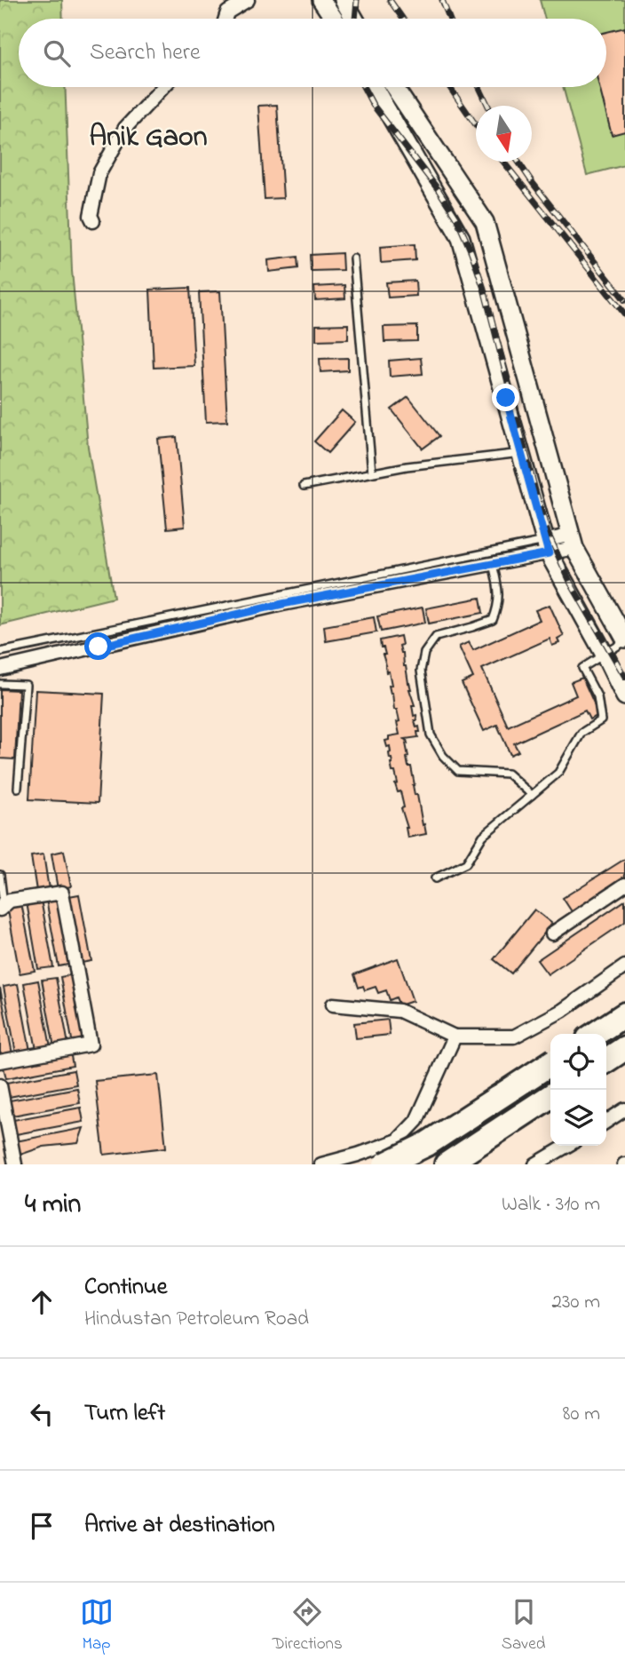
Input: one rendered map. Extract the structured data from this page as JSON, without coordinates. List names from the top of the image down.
{
  "districts": ["Anik Gaon"],
  "north": "bottom",
  "page": {
    "search": "Search here",
    "heading": ["4 min", "Walk · 310 m"],
    "list": [
      ["Continue", "Hindustan Petroleum Road", "230 m"],
      ["Turn left", "80 m"],
      "Arrive at destination"
    ],
    "nav": ["Map", "Directions", "Saved"]
  }
}
